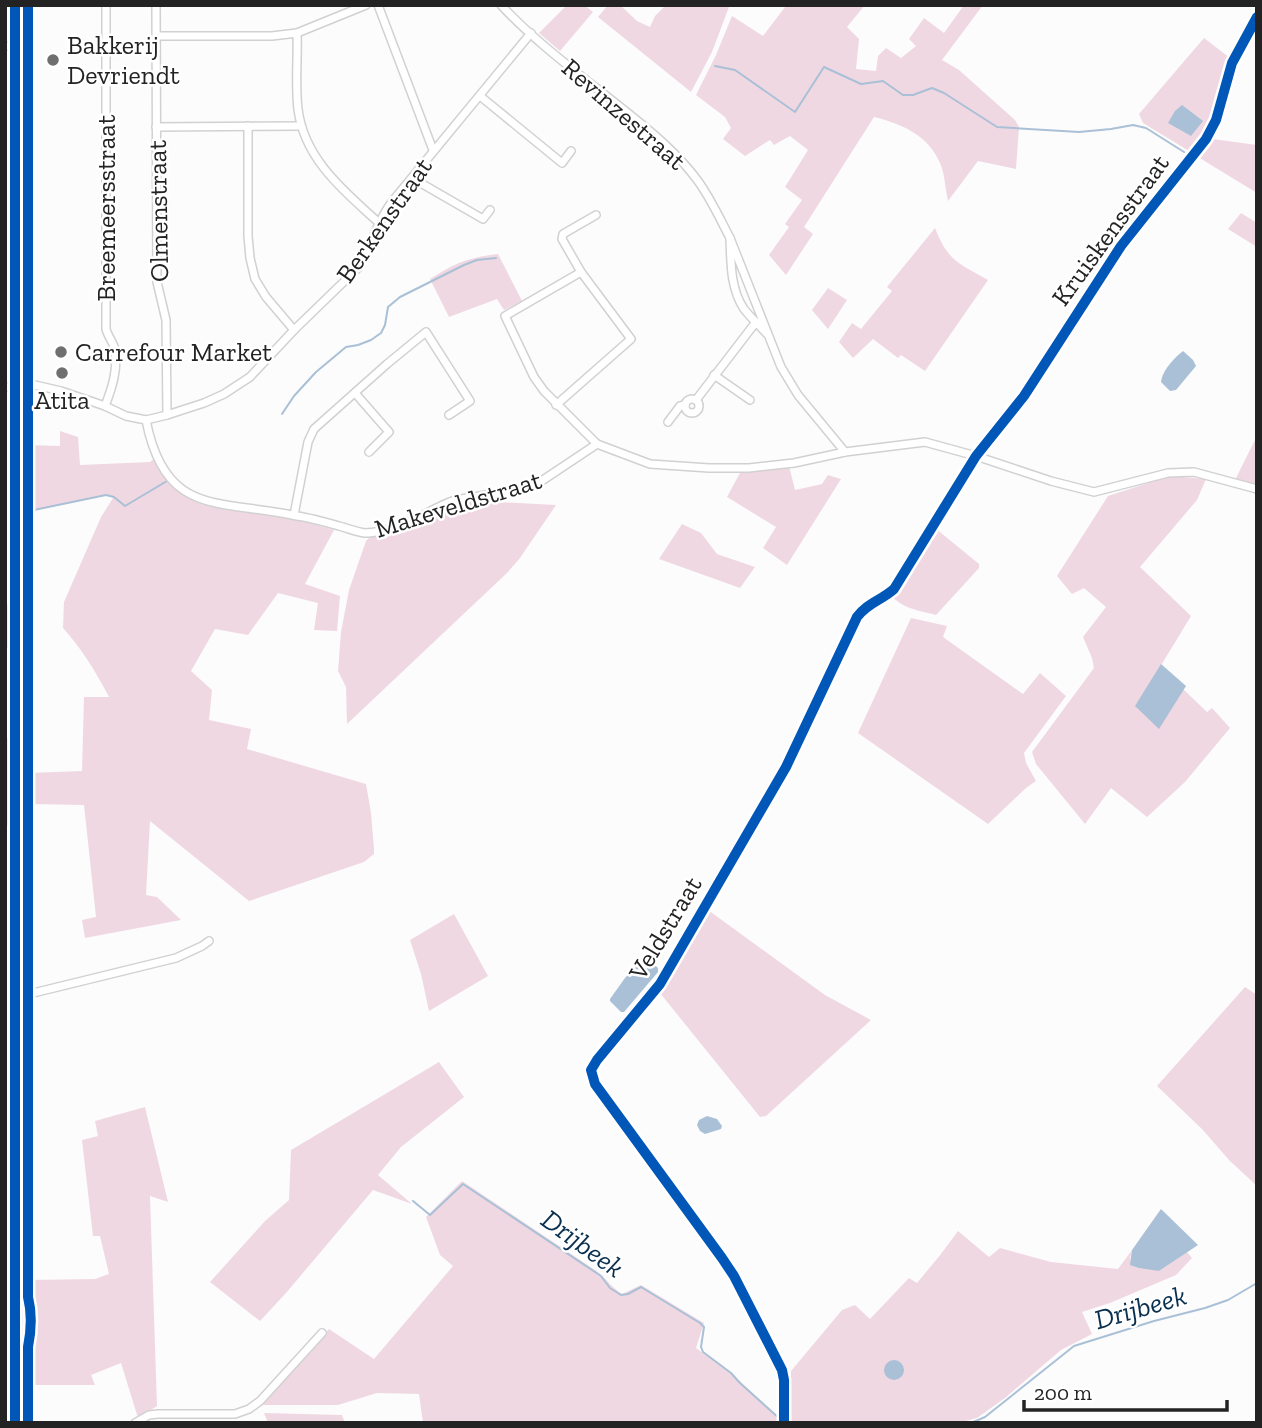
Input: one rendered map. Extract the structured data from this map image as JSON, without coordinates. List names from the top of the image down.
{
  "streets": {
    "street": [
      "Revinzestraat",
      "Breemeersstraat",
      "Olmenstraat",
      "Berkenstraat",
      "Kruiskensstraat",
      "Makeveldstraat",
      "Veldstraat"
    ]
  },
  "crossings": [
    ["Revinzestraat", "Berkenstraat"],
    ["Olmenstraat", "Berkenstraat"],
    ["Berkenstraat", "Makeveldstraat"],
    ["Kruiskensstraat", "Veldstraat"]
  ],
  "water": ["Drijbeek"],
  "places": ["Bakkerij Devriendt", "Carrefour Market", "Atita"],
  "scale_bar": "200 m"
}
